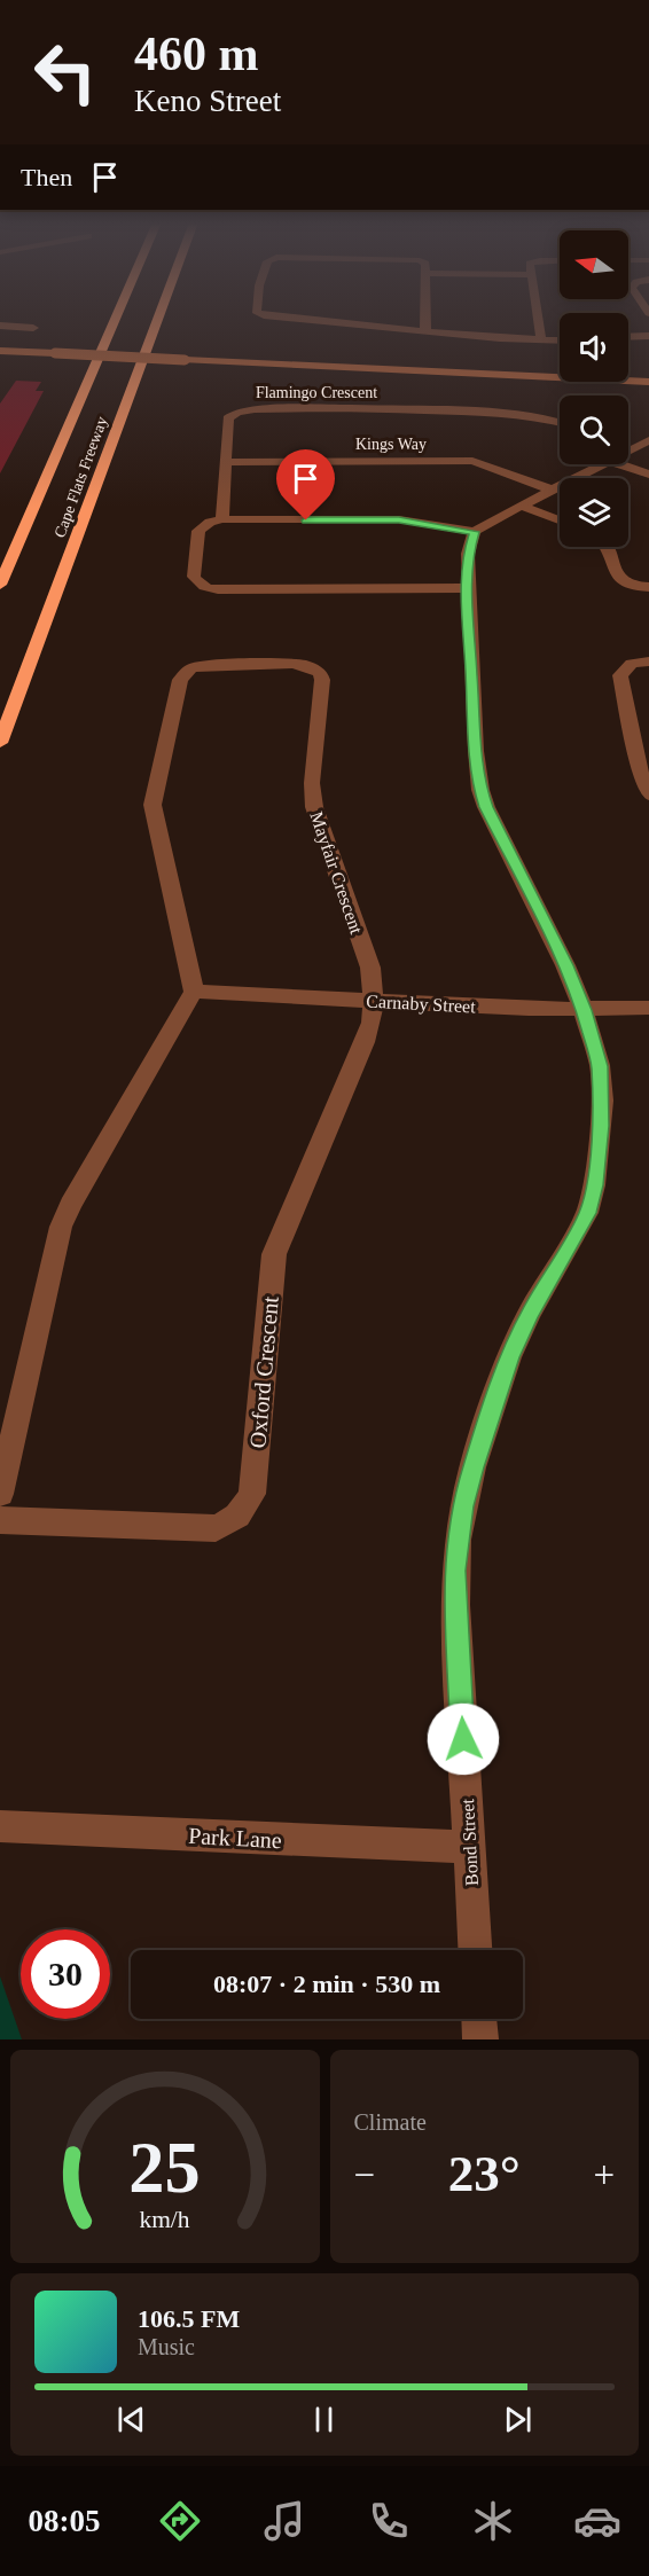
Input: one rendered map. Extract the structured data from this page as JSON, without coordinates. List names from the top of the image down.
{
  "streets": {
    "highway": ["Cape Flats Freeway"],
    "street": [
      "Flamingo Crescent",
      "Kings Way",
      "Mayfair Crescent",
      "Carnaby Street",
      "Oxford Crescent",
      "Park Lane",
      "Bond Street"
    ]
  },
  "crossings": [
    ["Flamingo Crescent", "Kings Way"],
    ["Mayfair Crescent", "Carnaby Street"],
    ["Mayfair Crescent", "Oxford Crescent"],
    ["Carnaby Street", "Oxford Crescent"],
    ["Carnaby Street", "Bond Street"],
    ["Park Lane", "Bond Street"]
  ],
  "north": "left",
  "page": {
    "turn": ["460 m", "Keno Street"],
    "then": "Then",
    "limit": "30",
    "trip": "08:07 · 2 min · 530 m",
    "tile": "Climate",
    "heat": ["−", "23°", "+"],
    "song": ["106.5 FM", "Music"],
    "tabs": "08:05",
    "gauge": ["25", "km/h"]
  }
}
